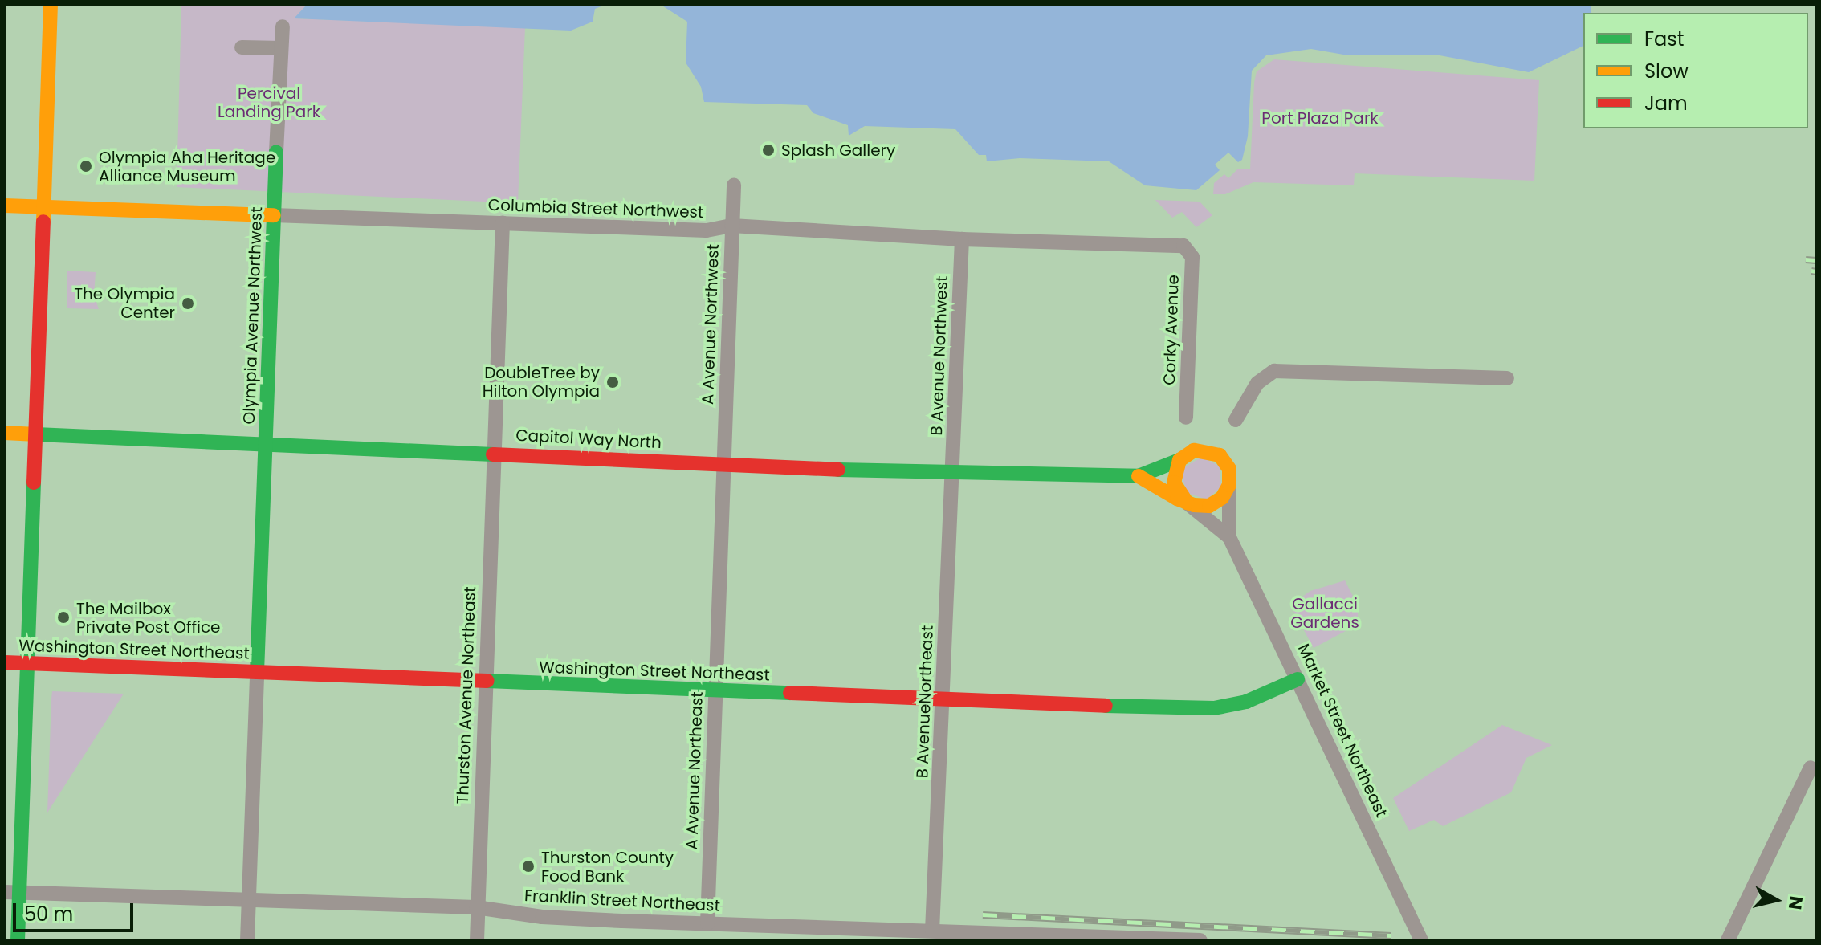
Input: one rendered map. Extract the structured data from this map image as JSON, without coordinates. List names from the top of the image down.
{
  "streets": {
    "street": [
      "Columbia Street Northwest",
      "Olympia Avenue Northwest",
      "A Avenue Northwest",
      "Corky Avenue",
      "B Avenue Northwest",
      "Capitol Way North",
      "Washington Street Northeast",
      "Thurston Avenue Northeast",
      "B AvenueNortheast",
      "Market Street Northeast",
      "A Avenue Northeast",
      "Franklin Street Northeast"
    ]
  },
  "crossings": [
    ["Columbia Street Northwest", "Olympia Avenue Northwest"],
    ["Columbia Street Northwest", "A Avenue Northwest"],
    ["Columbia Street Northwest", "Corky Avenue"],
    ["Columbia Street Northwest", "B Avenue Northwest"],
    ["Columbia Street Northwest", "Thurston Avenue Northeast"],
    ["Olympia Avenue Northwest", "Capitol Way North"],
    ["Olympia Avenue Northwest", "Washington Street Northeast"],
    ["A Avenue Northwest", "Capitol Way North"],
    ["A Avenue Northwest", "A Avenue Northeast"],
    ["B Avenue Northwest", "Capitol Way North"],
    ["B Avenue Northwest", "B AvenueNortheast"],
    ["Capitol Way North", "Thurston Avenue Northeast"],
    ["Capitol Way North", "B AvenueNortheast"],
    ["Capitol Way North", "Market Street Northeast"],
    ["Capitol Way North", "A Avenue Northeast"],
    ["Washington Street Northeast", "Thurston Avenue Northeast"],
    ["Washington Street Northeast", "B AvenueNortheast"],
    ["Washington Street Northeast", "Market Street Northeast"],
    ["Washington Street Northeast", "A Avenue Northeast"],
    ["Thurston Avenue Northeast", "Franklin Street Northeast"],
    ["B AvenueNortheast", "Franklin Street Northeast"],
    ["A Avenue Northeast", "Franklin Street Northeast"]
  ],
  "parks": ["Percival Landing Park", "Port Plaza Park", "Gallacci Gardens"],
  "places": [
    "Splash Gallery",
    "Olympia Aha Heritage Alliance Museum",
    "The Olympia Center",
    "DoubleTree by Hilton Olympia",
    "The Mailbox Private Post Office",
    "Thurston County Food Bank"
  ],
  "legend": ["Fast", "Slow", "Jam"],
  "scale_bar": "50 m",
  "north": "right"
}
